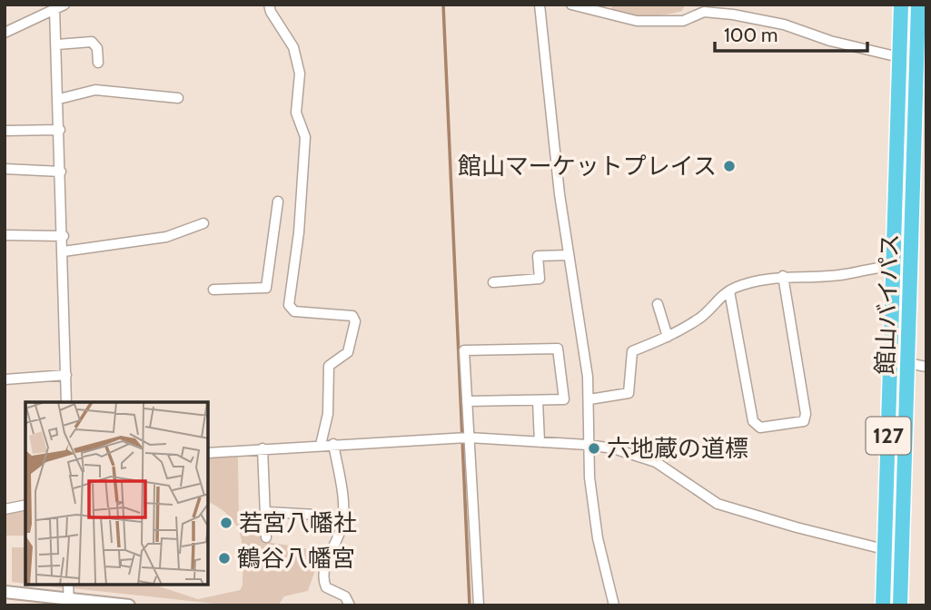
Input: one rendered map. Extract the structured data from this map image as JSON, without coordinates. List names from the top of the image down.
{
  "streets": {
    "highway": ["館山バイパス", "127"]
  },
  "places": [
    "館山マーケットプレイス",
    "六地蔵の道標",
    "若宮八幡社",
    "鶴谷八幡宮"
  ],
  "scale_bar": "100 m"
}
